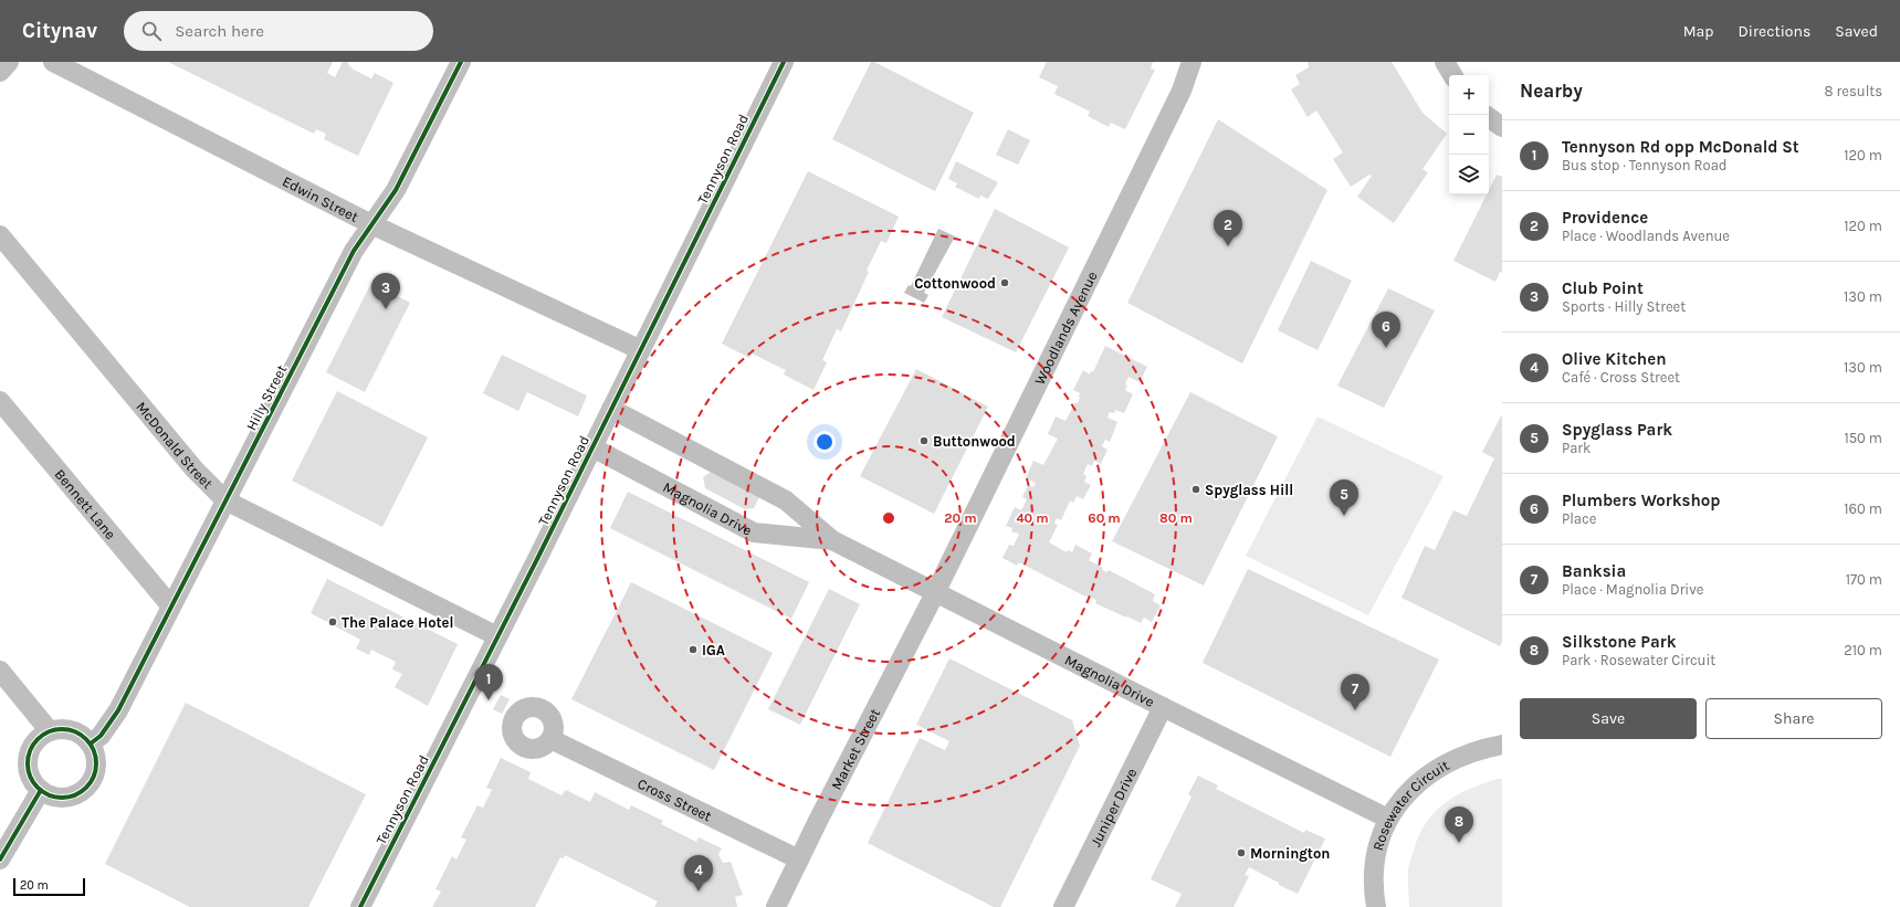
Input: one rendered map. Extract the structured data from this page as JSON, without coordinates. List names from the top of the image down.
{
  "streets": {
    "street": [
      "Tennyson Road",
      "Edwin Street",
      "Woodlands Avenue",
      "Hilly Street",
      "McDonald Street",
      "Bennett Lane",
      "Magnolia Drive",
      "Market Street",
      "Cross Street",
      "Juniper Drive",
      "Rosewater Circuit"
    ]
  },
  "crossings": [
    ["Tennyson Road", "Edwin Street"],
    ["Tennyson Road", "McDonald Street"],
    ["Tennyson Road", "Magnolia Drive"],
    ["Edwin Street", "Hilly Street"],
    ["Woodlands Avenue", "Magnolia Drive"],
    ["Woodlands Avenue", "Market Street"],
    ["Hilly Street", "McDonald Street"],
    ["Hilly Street", "Bennett Lane"],
    ["Magnolia Drive", "Market Street"],
    ["Magnolia Drive", "Juniper Drive"],
    ["Magnolia Drive", "Rosewater Circuit"],
    ["Market Street", "Cross Street"]
  ],
  "places": [
    "Cottonwood",
    "Buttonwood",
    "Spyglass Hill",
    "The Palace Hotel",
    "IGA",
    "Mornington"
  ],
  "scale_bar": "20 m",
  "page": {
    "header": "Citynav",
    "search": "Search here",
    "nav": ["Map", "Directions", "Saved"],
    "heading": ["Nearby", "8 results"],
    "map_buttons": ["+", "−"],
    "list": [
      {
        "mark": "1",
        "name": "Tennyson Rd opp McDonald St",
        "note": "Bus stop · Tennyson Road",
        "value": "120 m"
      },
      {
        "mark": "2",
        "name": "Providence",
        "note": "Place · Woodlands Avenue",
        "value": "120 m"
      },
      {
        "mark": "3",
        "name": "Club Point",
        "note": "Sports · Hilly Street",
        "value": "130 m"
      },
      {
        "mark": "4",
        "name": "Olive Kitchen",
        "note": "Café · Cross Street",
        "value": "130 m"
      },
      {
        "mark": "5",
        "name": "Spyglass Park",
        "note": "Park",
        "value": "150 m"
      },
      {
        "mark": "6",
        "name": "Plumbers Workshop",
        "note": "Place",
        "value": "160 m"
      },
      {
        "mark": "7",
        "name": "Banksia",
        "note": "Place · Magnolia Drive",
        "value": "170 m"
      },
      {
        "mark": "8",
        "name": "Silkstone Park",
        "note": "Park · Rosewater Circuit",
        "value": "210 m"
      }
    ],
    "pins": [
      "2",
      "3",
      "6",
      "5",
      "1",
      "7",
      "8",
      "4"
    ],
    "buttons": ["Save", "Share"],
    "scale": "20 m"
  },
  "rings": [
    "20 m",
    "40 m",
    "60 m",
    "80 m"
  ]
}
